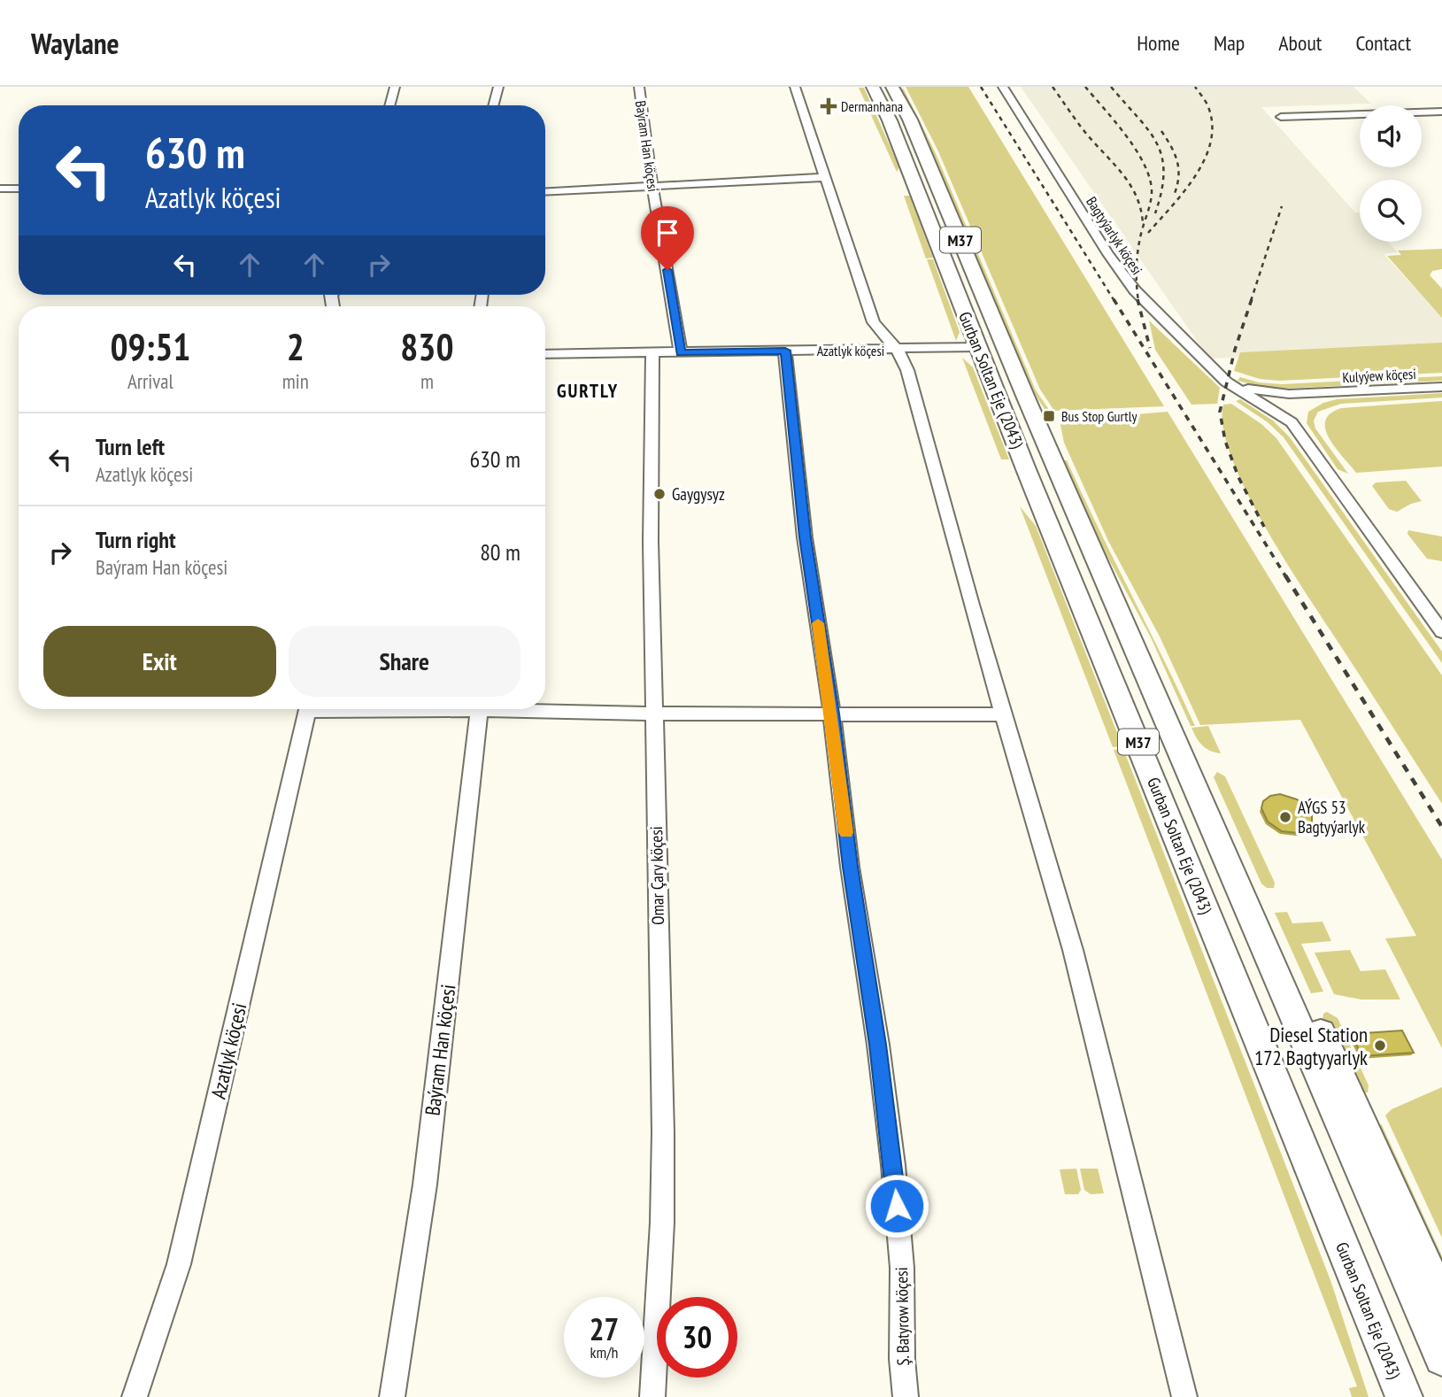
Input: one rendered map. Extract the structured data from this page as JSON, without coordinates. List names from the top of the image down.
{
  "streets": {
    "highway": ["M37", "Gurban Soltan Eje (2043)"],
    "street": [
      "Baýram Han köçesi",
      "Bagtyýarlyk köçesi",
      "Azatlyk köçesi",
      "Kulyýew köçesi",
      "Omar Çary köçesi",
      "Ş. Batyrow köçesi"
    ]
  },
  "crossings": [
    ["Baýram Han köçesi", "Azatlyk köçesi"],
    ["Azatlyk köçesi", "Gurban Soltan Eje (2043)"],
    ["Azatlyk köçesi", "Omar Çary köçesi"],
    ["Azatlyk köçesi", "Ş. Batyrow köçesi"]
  ],
  "districts": ["GURTLY"],
  "places": {
    "health": ["Dermanhana"],
    "transit": ["Bus Stop Gurtly"],
    "other": ["Gaygysyz", "AÝGS 53 Bagtyýarlyk", "Diesel Station 172 Bagtyyarlyk"]
  },
  "page": {
    "header": "Waylane",
    "nav": [
      "Home",
      "Map",
      "About",
      "Contact"
    ],
    "turn": ["630 m", "Azatlyk köçesi"],
    "eta": [
      "09:51",
      "Arrival",
      "2",
      "min",
      "830",
      "m"
    ],
    "list": [
      {
        "name": "Turn left",
        "note": "Azatlyk köçesi",
        "value": "630 m"
      },
      {
        "name": "Turn right",
        "note": "Baýram Han köçesi",
        "value": "80 m"
      }
    ],
    "buttons": ["Exit", "Share"],
    "speed": "27 km/h",
    "limit": "30"
  }
}
